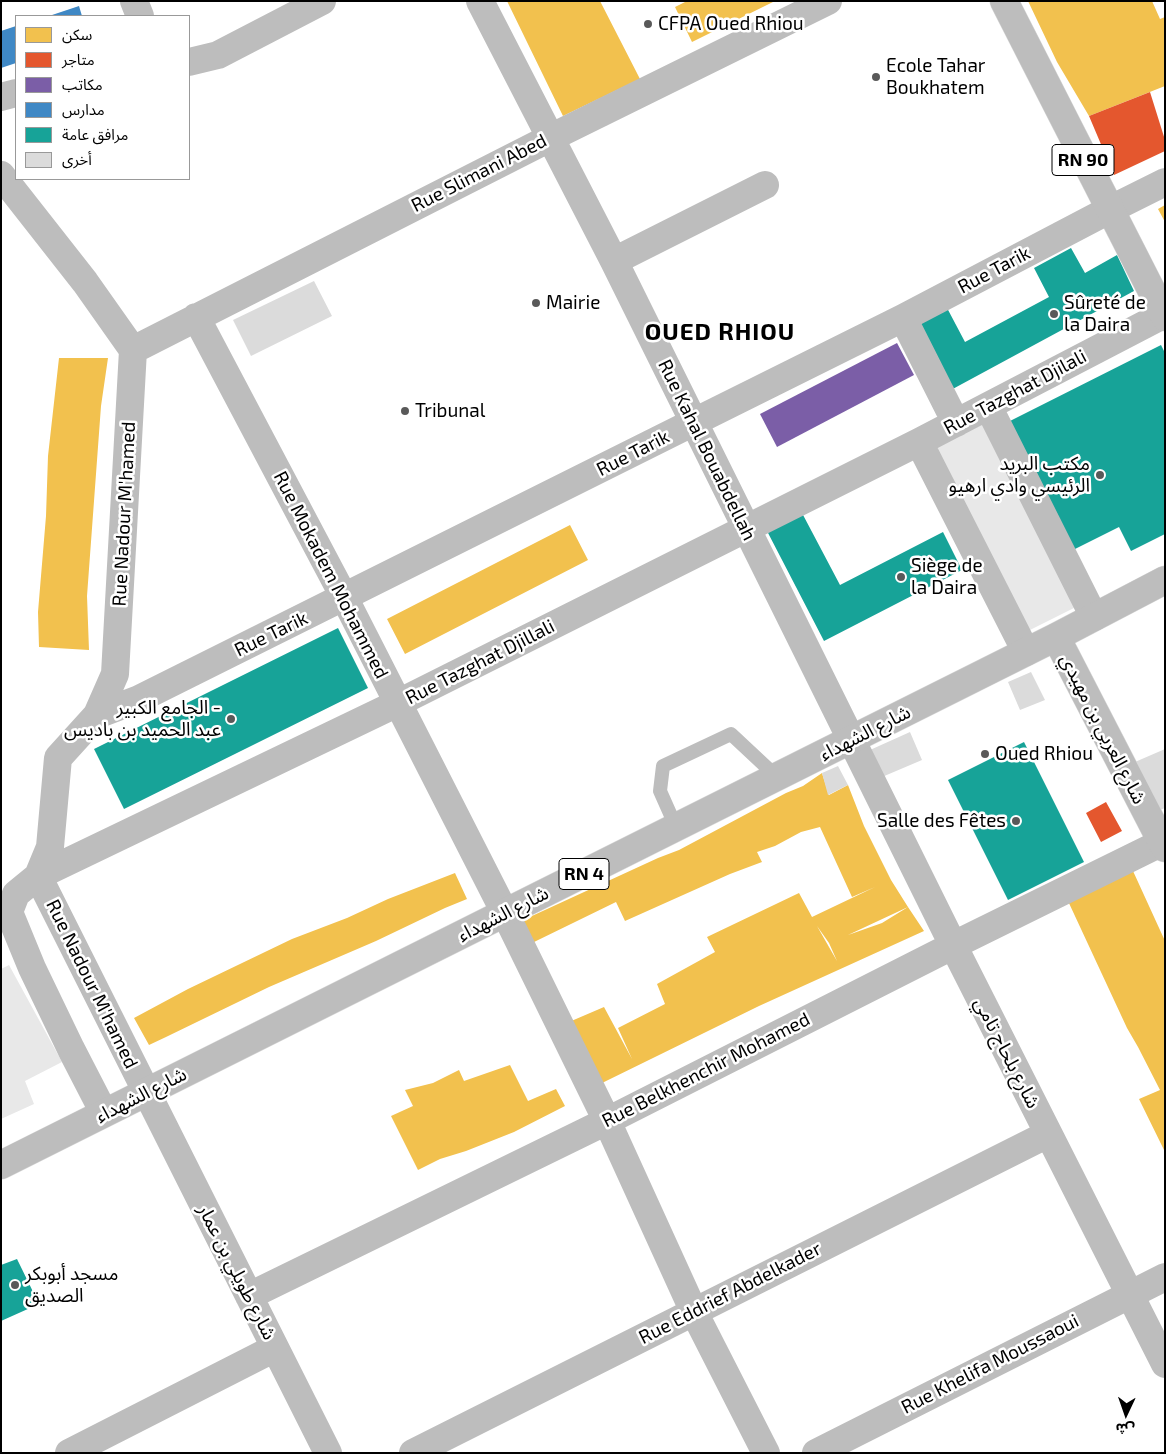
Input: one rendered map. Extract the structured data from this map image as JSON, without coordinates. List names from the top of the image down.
{
  "streets": {
    "street": [
      "RN 90",
      "Rue Slimani Abed",
      "Rue Tarik",
      "Rue Tazghat Djilali",
      "Rue Kahal Bouabdellah",
      "Rue Nadour M'hamed",
      "Rue Mokadem Mohammed",
      "Rue Tazghat Djillali",
      "شارع العربي بن مهيدي",
      "شارع الشهداء",
      "RN 4",
      "شارع بلحاج تامي",
      "Rue Belkhenchir Mohamed",
      "شارع طويلي بن عمار",
      "Rue Eddrief Abdelkader",
      "Rue Khelifa Moussaoui"
    ]
  },
  "crossings": [
    ["RN 90", "Rue Tarik"],
    ["RN 90", "Rue Tazghat Djilali"],
    ["Rue Slimani Abed", "Rue Kahal Bouabdellah"],
    ["Rue Slimani Abed", "Rue Nadour M'hamed"],
    ["Rue Slimani Abed", "Rue Mokadem Mohammed"],
    ["Rue Tarik", "Rue Kahal Bouabdellah"],
    ["Rue Tarik", "Rue Nadour M'hamed"],
    ["Rue Tarik", "Rue Mokadem Mohammed"],
    ["Rue Tazghat Djilali", "Rue Tazghat Djillali"],
    ["Rue Kahal Bouabdellah", "Rue Tazghat Djillali"],
    ["Rue Kahal Bouabdellah", "شارع الشهداء"],
    ["Rue Kahal Bouabdellah", "شارع بلحاج تامي"],
    ["Rue Nadour M'hamed", "Rue Tazghat Djillali"],
    ["Rue Nadour M'hamed", "شارع الشهداء"],
    ["Rue Nadour M'hamed", "شارع طويلي بن عمار"],
    ["Rue Mokadem Mohammed", "Rue Tazghat Djillali"],
    ["Rue Mokadem Mohammed", "شارع الشهداء"],
    ["Rue Mokadem Mohammed", "Rue Belkhenchir Mohamed"],
    ["Rue Mokadem Mohammed", "Rue Eddrief Abdelkader"],
    ["شارع العربي بن مهيدي", "شارع الشهداء"],
    ["شارع العربي بن مهيدي", "Rue Belkhenchir Mohamed"],
    ["شارع الشهداء", "شارع بلحاج تامي"],
    ["شارع الشهداء", "شارع طويلي بن عمار"],
    ["شارع بلحاج تامي", "Rue Belkhenchir Mohamed"],
    ["شارع بلحاج تامي", "Rue Eddrief Abdelkader"],
    ["شارع بلحاج تامي", "Rue Khelifa Moussaoui"],
    ["Rue Belkhenchir Mohamed", "شارع طويلي بن عمار"]
  ],
  "districts": ["OUED RHIOU"],
  "places": [
    "CFPA Oued Rhiou",
    "Ecole Tahar Boukhatem",
    "Mairie",
    "Sûreté de la Daira",
    "Tribunal",
    "مكتب البريد الرئيسي وادي ارهيو",
    "Siège de la Daira",
    "الجامع الكبير - عبد الحميد بن باديس",
    "Oued Rhiou",
    "Salle des Fêtes",
    "مسجد أبوبكر الصديق"
  ],
  "legend": [
    "سكن",
    "متاجر",
    "مكاتب",
    "مدارس",
    "مرافق عامة",
    "أخرى"
  ],
  "north": "bottom"
}
